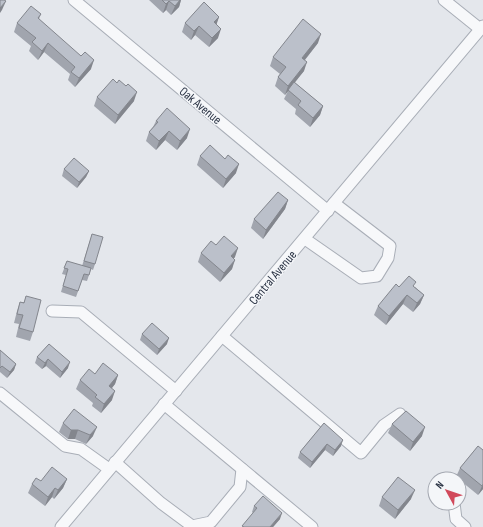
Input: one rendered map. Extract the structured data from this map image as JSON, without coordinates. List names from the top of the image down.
{
  "streets": {
    "street": ["Oak Avenue", "Central Avenue"]
  },
  "crossings": [
    ["Oak Avenue", "Central Avenue"]
  ],
  "north": "top left"
}
